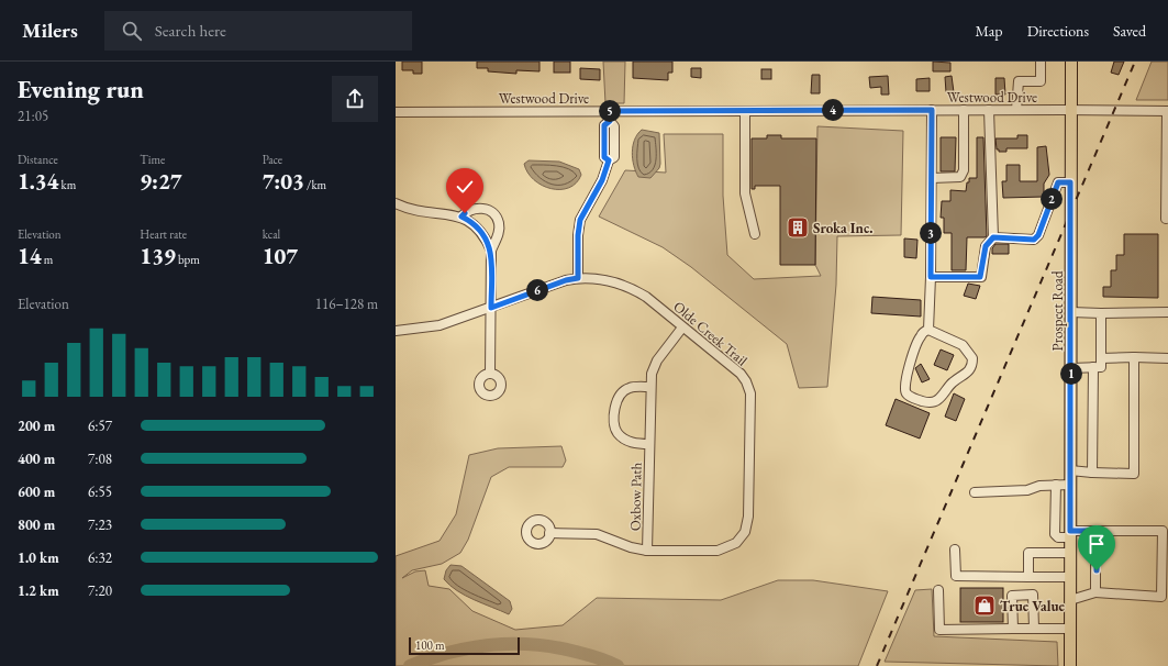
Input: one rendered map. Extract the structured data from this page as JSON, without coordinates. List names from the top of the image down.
{
  "streets": {
    "main road": ["Prospect Road"],
    "street": ["Westwood Drive", "Olde Creek Trail", "Oxbow Path"]
  },
  "crossings": [
    ["Westwood Drive", "Prospect Road"],
    ["Olde Creek Trail", "Oxbow Path"]
  ],
  "places": {
    "building": ["Sroka Inc."],
    "shop": ["True Value"]
  },
  "scale_bar": "100 m",
  "page": {
    "header": "Milers",
    "search": "Search here",
    "nav": ["Map", "Directions", "Saved"],
    "heading": ["Evening run", "21:05"],
    "pins": [
      "4",
      "5",
      "2",
      "3",
      "6",
      "1"
    ],
    "stats": [
      ["Distance", "1.34 km"],
      ["Time", "9:27"],
      ["Pace", "7:03 /km"],
      ["Elevation", "14 m"],
      ["Heart rate", "139 bpm"],
      ["kcal", "107"]
    ],
    "chart": ["Elevation", "116–128 m"],
    "list": [
      {
        "name": "200 m",
        "note": "6:57"
      },
      {
        "name": "400 m",
        "note": "7:08"
      },
      {
        "name": "600 m",
        "note": "6:55"
      },
      {
        "name": "800 m",
        "note": "7:23"
      },
      {
        "name": "1.0 km",
        "note": "6:32"
      },
      {
        "name": "1.2 km",
        "note": "7:20"
      }
    ],
    "scale": "100 m"
  }
}
